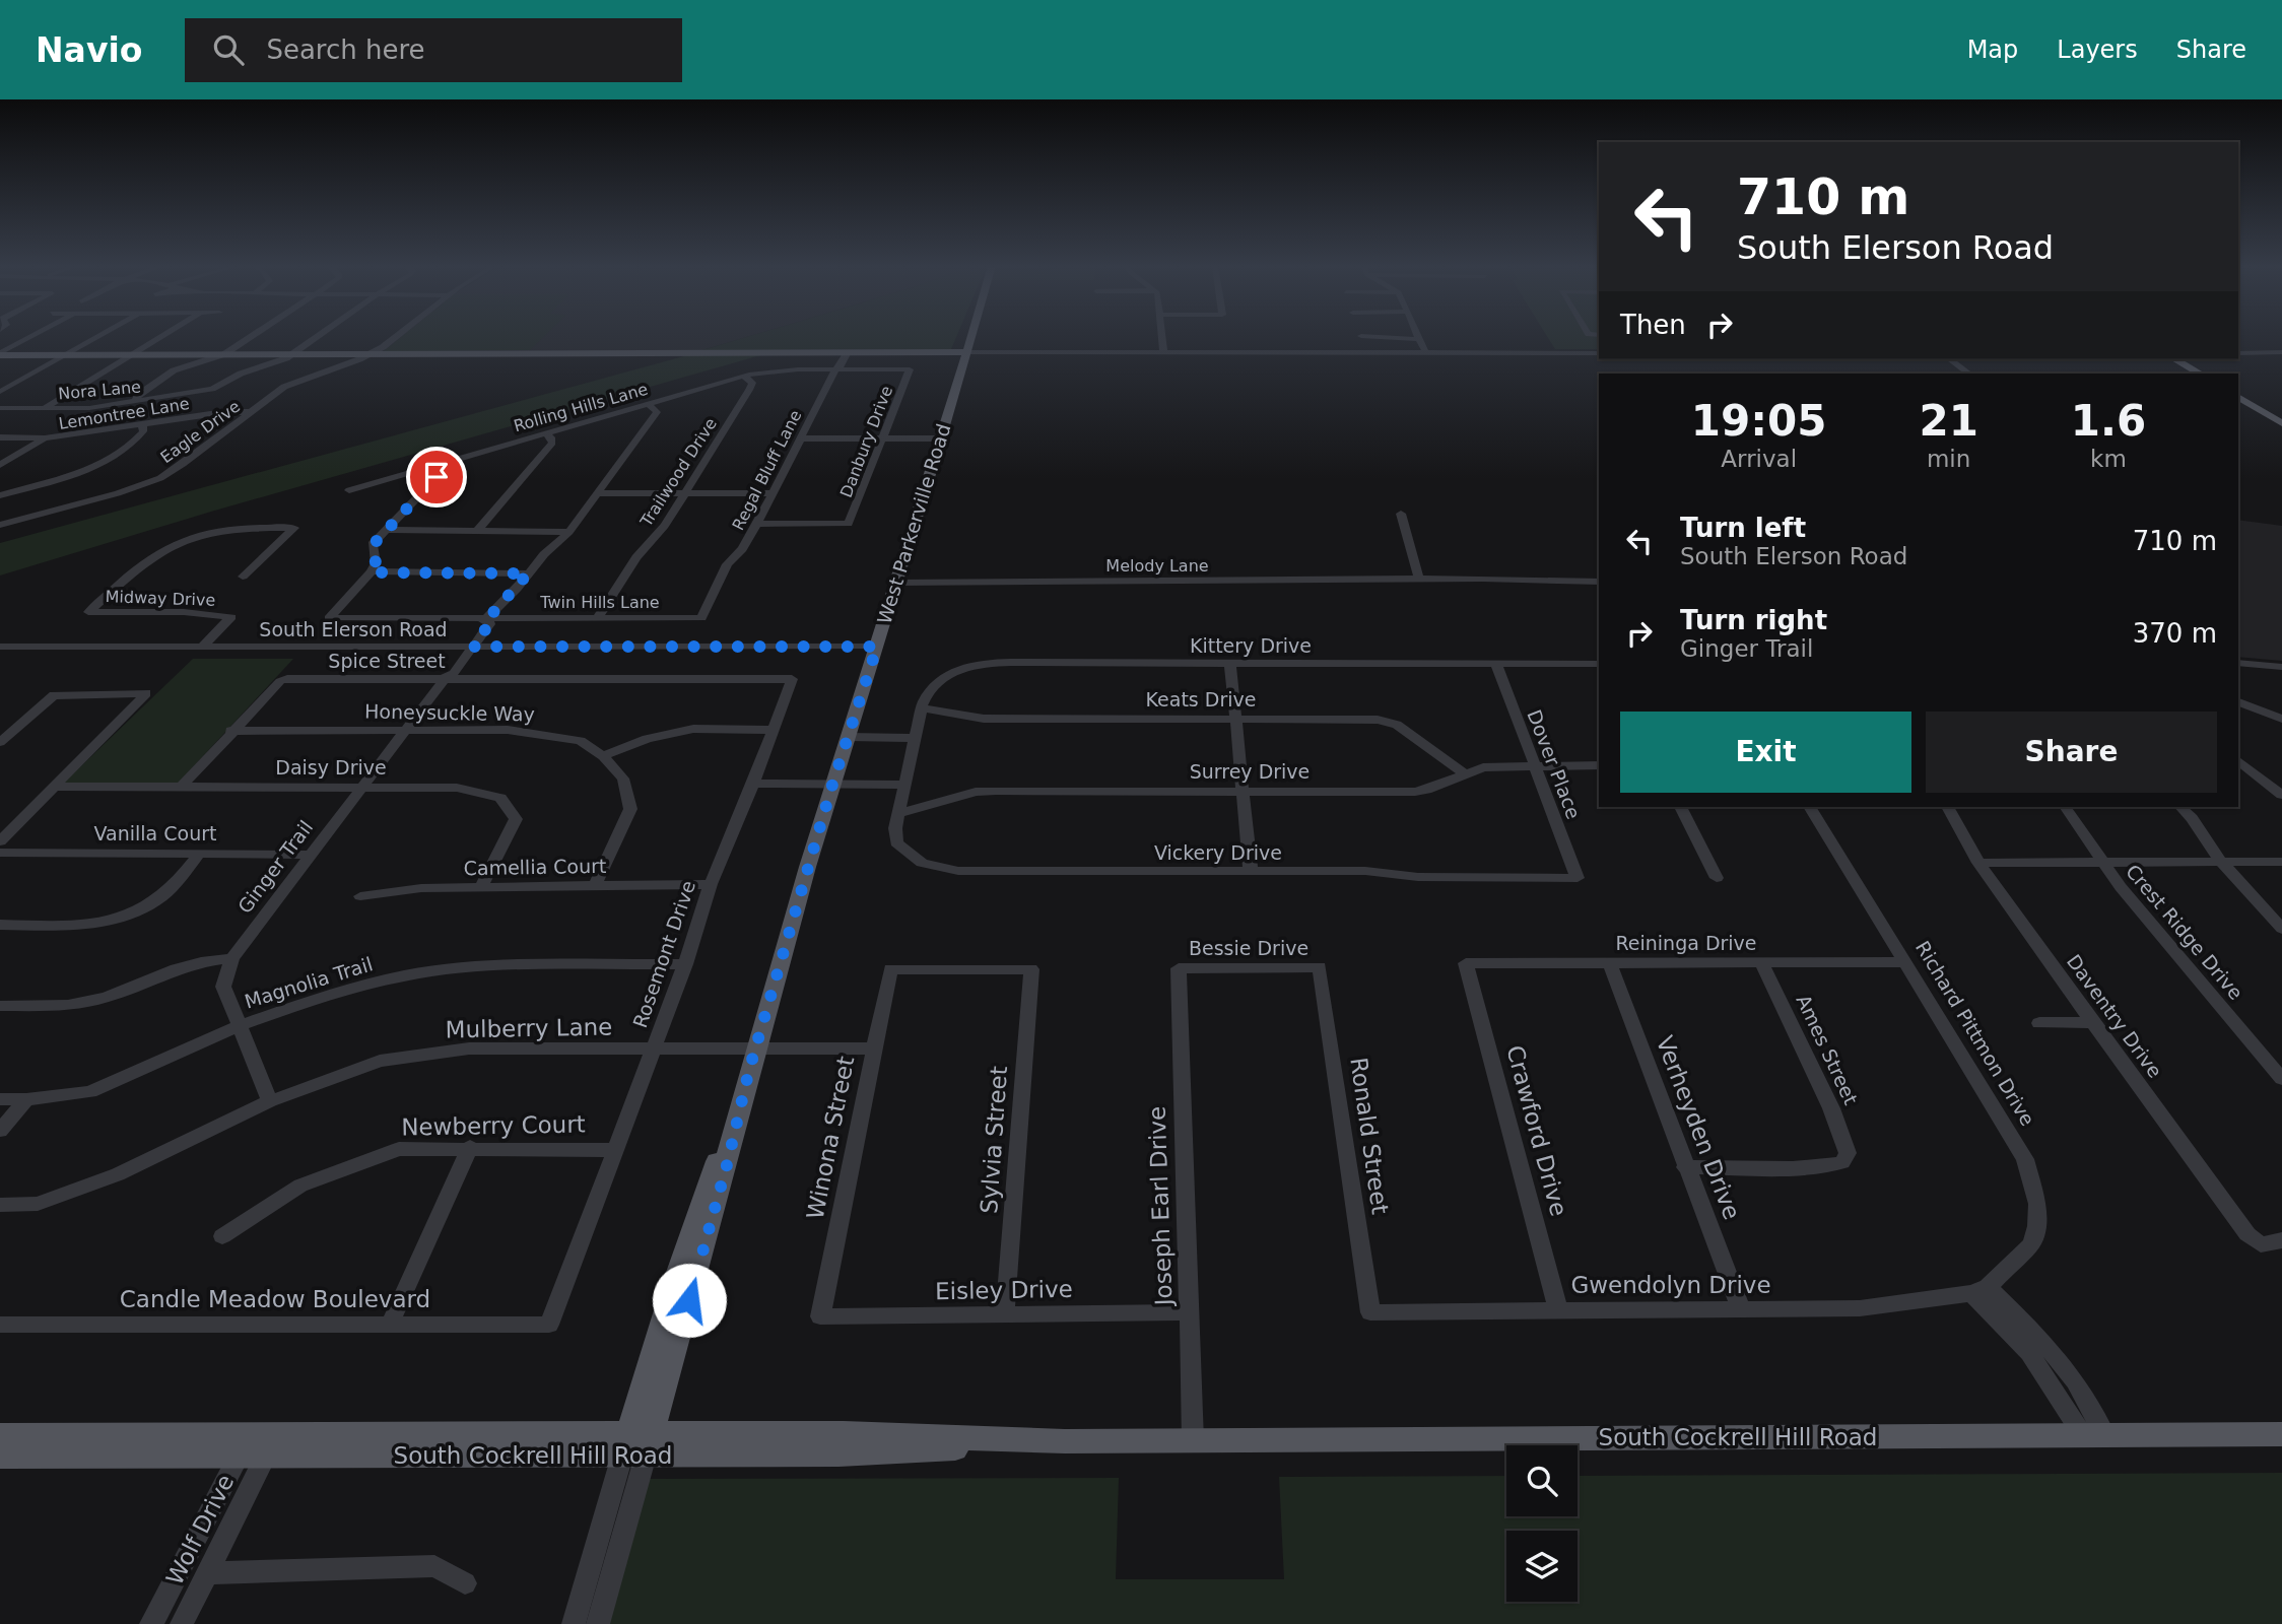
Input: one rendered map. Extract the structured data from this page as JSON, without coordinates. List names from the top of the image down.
{
  "streets": {
    "main road": ["West Parkerville Road", "South Cockrell Hill Road"],
    "street": [
      "Nora Lane",
      "Rolling Hills Lane",
      "Lemontree Lane",
      "Eagle Drive",
      "Danbury Drive",
      "Regal Bluff Lane",
      "Trailwood Drive",
      "Melody Lane",
      "Midway Drive",
      "Twin Hills Lane",
      "South Elerson Road",
      "Kittery Drive",
      "Spice Street",
      "Keats Drive",
      "Honeysuckle Way",
      "Dover Place",
      "Daisy Drive",
      "Surrey Drive",
      "Vanilla Court",
      "Vickery Drive",
      "Ginger Trail",
      "Camellia Court",
      "Crest Ridge Drive",
      "Reininga Drive",
      "Bessie Drive",
      "Rosemont Drive",
      "Magnolia Trail",
      "Daventry Drive",
      "Mulberry Lane",
      "Richard Pittmon Drive",
      "Ames Street",
      "Newberry Court",
      "Verheyden Drive",
      "Crawford Drive",
      "Ronald Street",
      "Winona Street",
      "Sylvia Street",
      "Joseph Earl Drive",
      "Gwendolyn Drive",
      "Eisley Drive",
      "Candle Meadow Boulevard",
      "Wolf Drive"
    ]
  },
  "crossings": [
    ["Rolling Hills Lane", "Danbury Drive"],
    ["Rolling Hills Lane", "Regal Bluff Lane"],
    ["Rolling Hills Lane", "Trailwood Drive"],
    ["Rolling Hills Lane", "Ginger Trail"],
    ["Lemontree Lane", "Eagle Drive"],
    ["Danbury Drive", "Regal Bluff Lane"],
    ["Regal Bluff Lane", "Twin Hills Lane"],
    ["Trailwood Drive", "Twin Hills Lane"],
    ["West Parkerville Road", "Melody Lane"],
    ["West Parkerville Road", "South Elerson Road"],
    ["West Parkerville Road", "Mulberry Lane"],
    ["West Parkerville Road", "South Cockrell Hill Road"],
    ["Midway Drive", "South Elerson Road"],
    ["Twin Hills Lane", "Ginger Trail"],
    ["South Elerson Road", "Ginger Trail"],
    ["Kittery Drive", "Keats Drive"],
    ["Kittery Drive", "Dover Place"],
    ["Kittery Drive", "Surrey Drive"],
    ["Kittery Drive", "Vickery Drive"],
    ["Spice Street", "Honeysuckle Way"],
    ["Spice Street", "Ginger Trail"],
    ["Spice Street", "Rosemont Drive"],
    ["Keats Drive", "Surrey Drive"],
    ["Honeysuckle Way", "Ginger Trail"],
    ["Honeysuckle Way", "Camellia Court"],
    ["Dover Place", "Surrey Drive"],
    ["Dover Place", "Vickery Drive"],
    ["Daisy Drive", "Ginger Trail"],
    ["Daisy Drive", "Camellia Court"],
    ["Surrey Drive", "Vickery Drive"],
    ["Vanilla Court", "Ginger Trail"],
    ["Ginger Trail", "Magnolia Trail"],
    ["Ginger Trail", "Mulberry Lane"],
    ["Camellia Court", "Rosemont Drive"],
    ["Reininga Drive", "Richard Pittmon Drive"],
    ["Reininga Drive", "Ames Street"],
    ["Reininga Drive", "Verheyden Drive"],
    ["Reininga Drive", "Crawford Drive"],
    ["Bessie Drive", "Ronald Street"],
    ["Bessie Drive", "Joseph Earl Drive"],
    ["Rosemont Drive", "Magnolia Trail"],
    ["Rosemont Drive", "Mulberry Lane"],
    ["Rosemont Drive", "Newberry Court"],
    ["Rosemont Drive", "Candle Meadow Boulevard"],
    ["Mulberry Lane", "Winona Street"],
    ["Richard Pittmon Drive", "Gwendolyn Drive"],
    ["Ames Street", "Verheyden Drive"],
    ["Verheyden Drive", "Gwendolyn Drive"],
    ["Crawford Drive", "Gwendolyn Drive"],
    ["Ronald Street", "Gwendolyn Drive"],
    ["Winona Street", "Sylvia Street"],
    ["Winona Street", "Eisley Drive"],
    ["Sylvia Street", "Eisley Drive"],
    ["Joseph Earl Drive", "Eisley Drive"],
    ["Joseph Earl Drive", "South Cockrell Hill Road"],
    ["South Cockrell Hill Road", "Wolf Drive"]
  ],
  "page": {
    "header": "Navio",
    "search": "Search here",
    "nav": ["Map", "Layers", "Share"],
    "turn": ["710 m", "South Elerson Road"],
    "then": "Then",
    "eta": [
      "19:05",
      "Arrival",
      "21",
      "min",
      "1.6",
      "km"
    ],
    "list": [
      {
        "name": "Turn left",
        "note": "South Elerson Road",
        "value": "710 m"
      },
      {
        "name": "Turn right",
        "note": "Ginger Trail",
        "value": "370 m"
      }
    ],
    "buttons": ["Exit", "Share"]
  }
}
